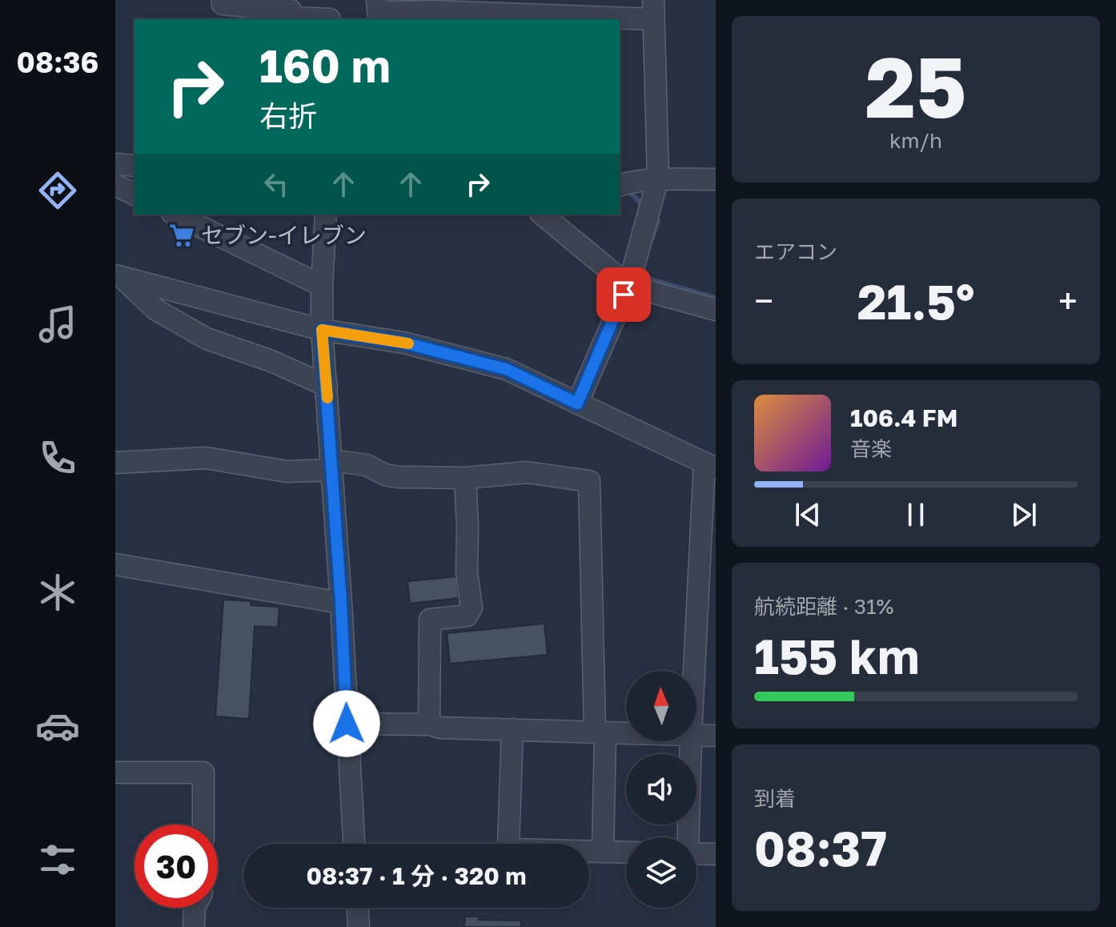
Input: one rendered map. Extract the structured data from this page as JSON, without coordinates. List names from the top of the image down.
{
  "places": {
    "supermarket": ["セブン-イレブン"]
  },
  "north": "top",
  "page": {
    "tabs": "08:36",
    "tile": [
      ["25", "km/h"],
      "エアコン",
      ["航続距離 · 31%", "155 km"],
      ["到着", "08:37"]
    ],
    "turn": ["160 m", "右折"],
    "heat": ["−", "21.5°", "+"],
    "song": ["106.4 FM", "音楽"],
    "limit": "30",
    "trip": "08:37 · 1 分 · 320 m"
  }
}
